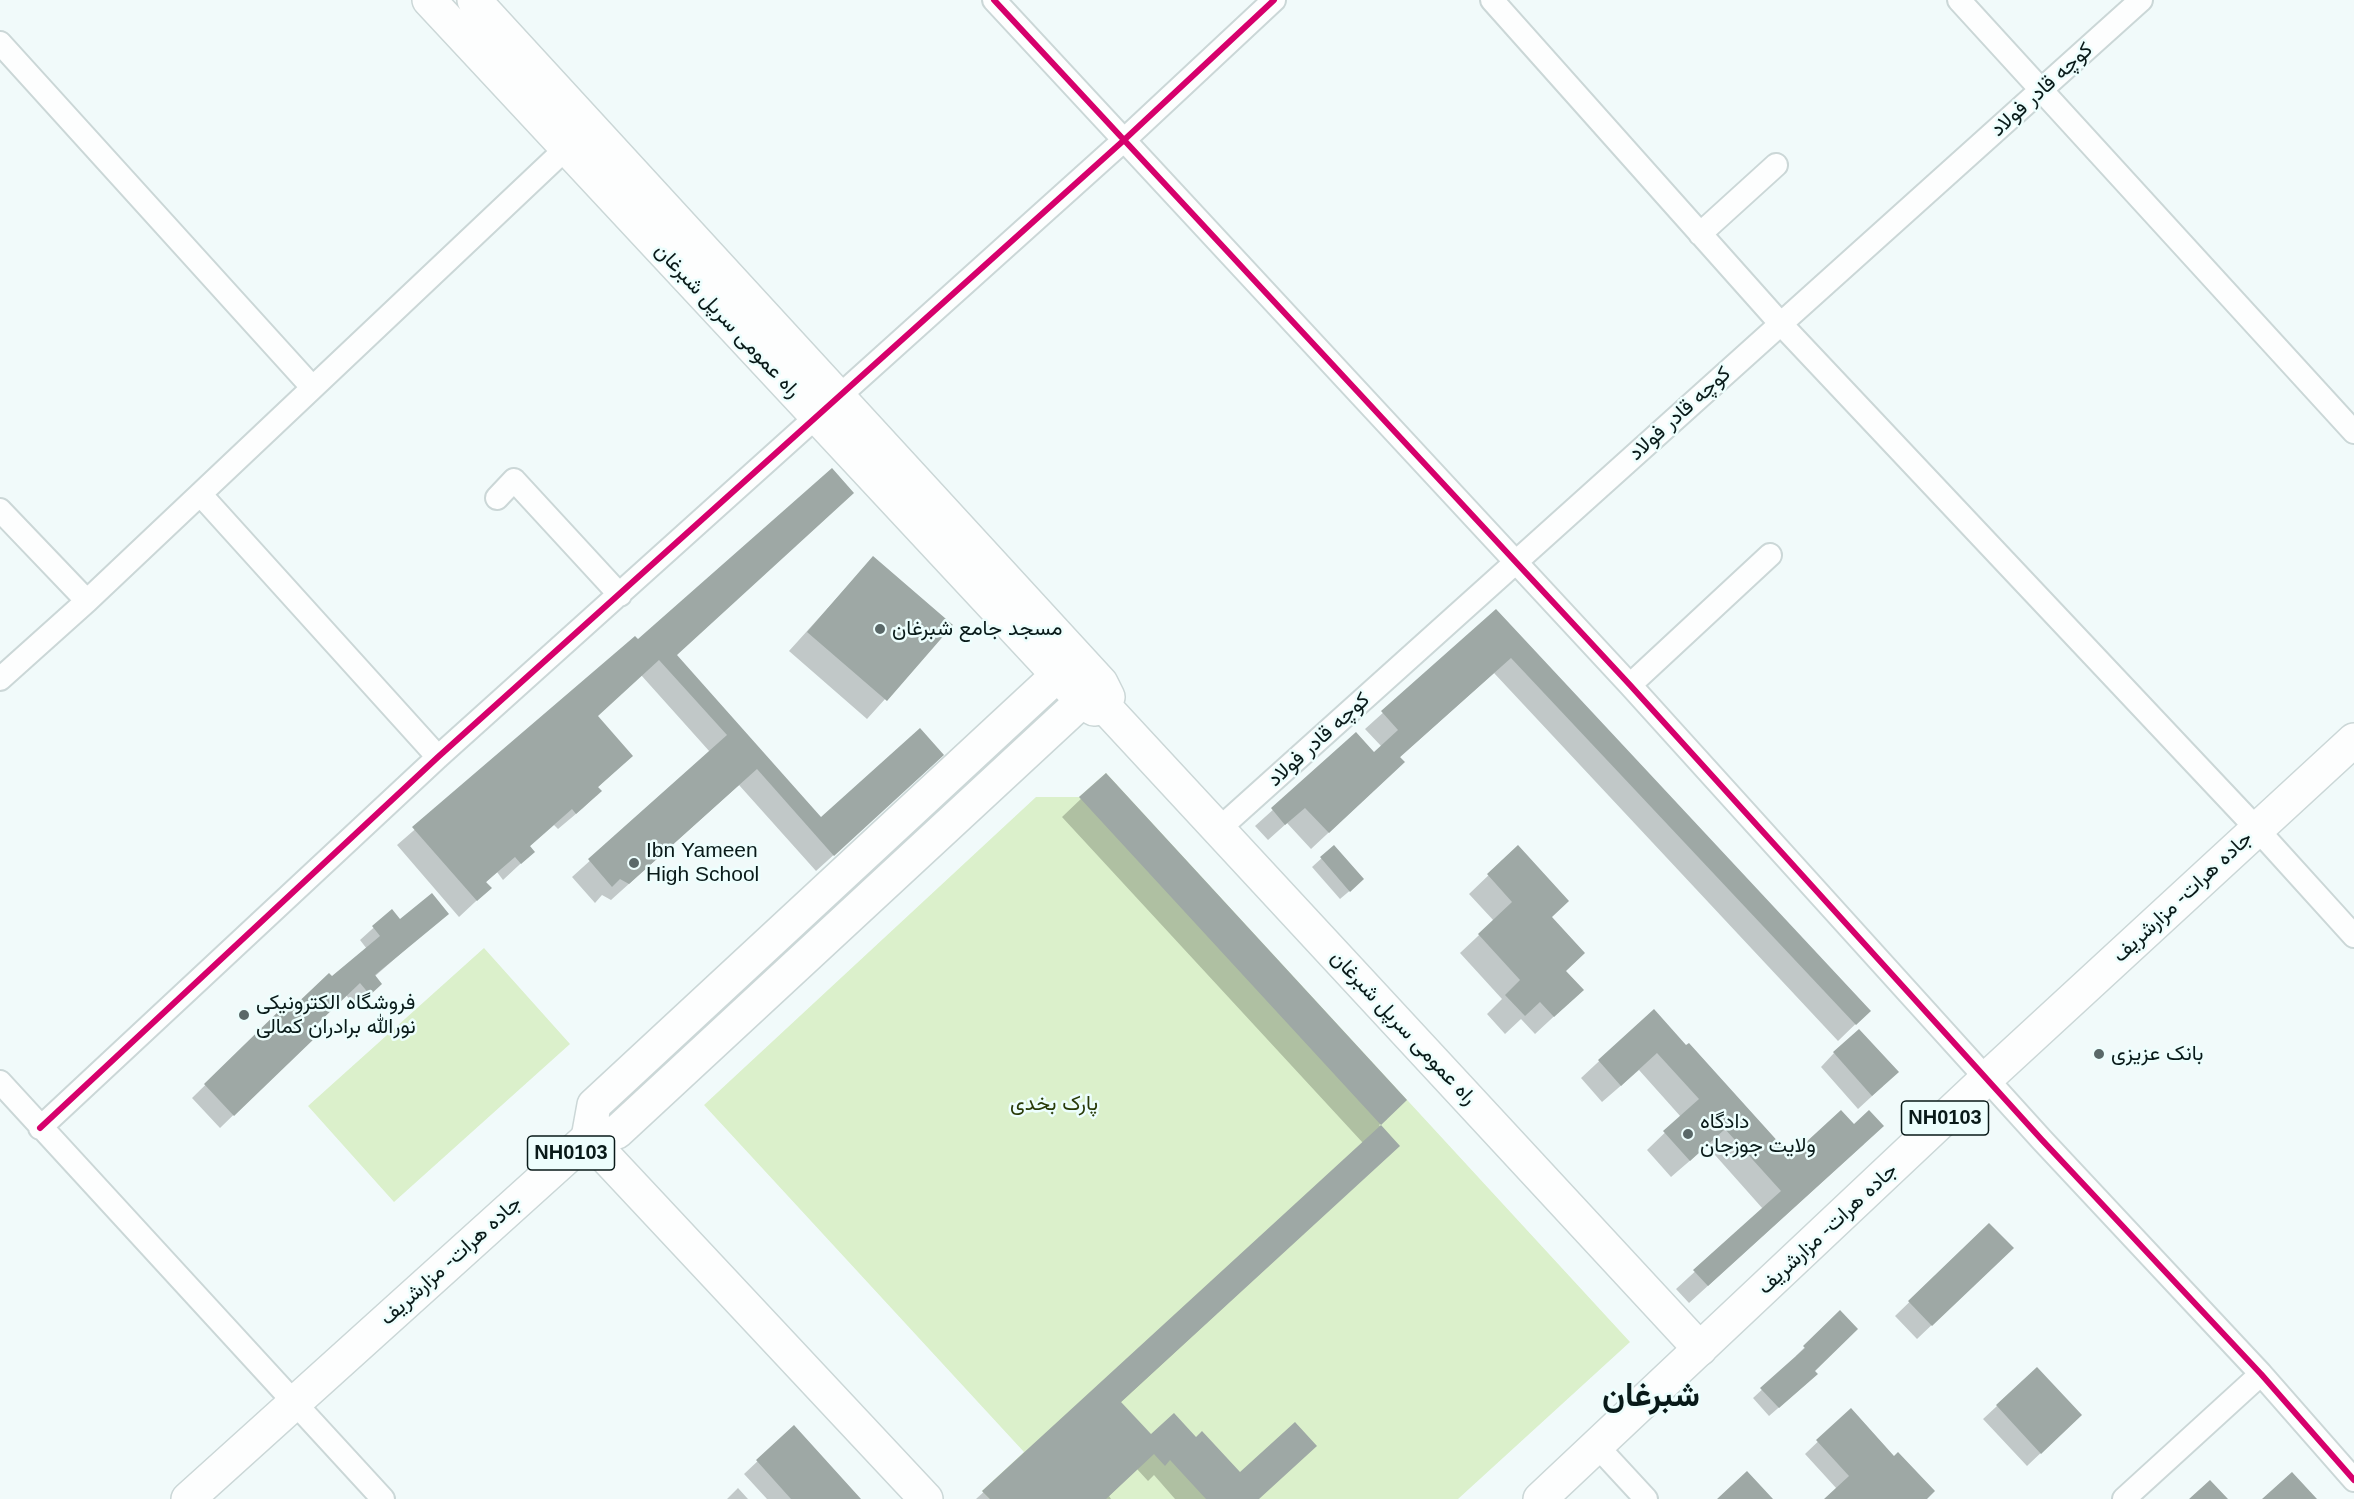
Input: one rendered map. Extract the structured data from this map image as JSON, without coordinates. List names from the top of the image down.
{
  "streets": {
    "main road": ["راه عمومی سرپل شبرغان", "جاده هرات- مزارشریف", "NH0103"],
    "street": ["کوچه قادر فولاد"]
  },
  "crossings": [
    ["کوچه قادر فولاد", "راه عمومی سرپل شبرغان"],
    ["راه عمومی سرپل شبرغان", "جاده هرات- مزارشریف"],
    ["جاده هرات- مزارشریف", "NH0103"]
  ],
  "districts": ["شبرغان"],
  "parks": ["پارک بخدی"],
  "places": [
    "مسجد جامع شبرغان",
    "Ibn Yameen High School",
    "فروشگاه الکترونیکی نورالله برادران کمالی",
    "بانک عزیزی",
    "دادگاه ولایت جوزجان"
  ]
}
